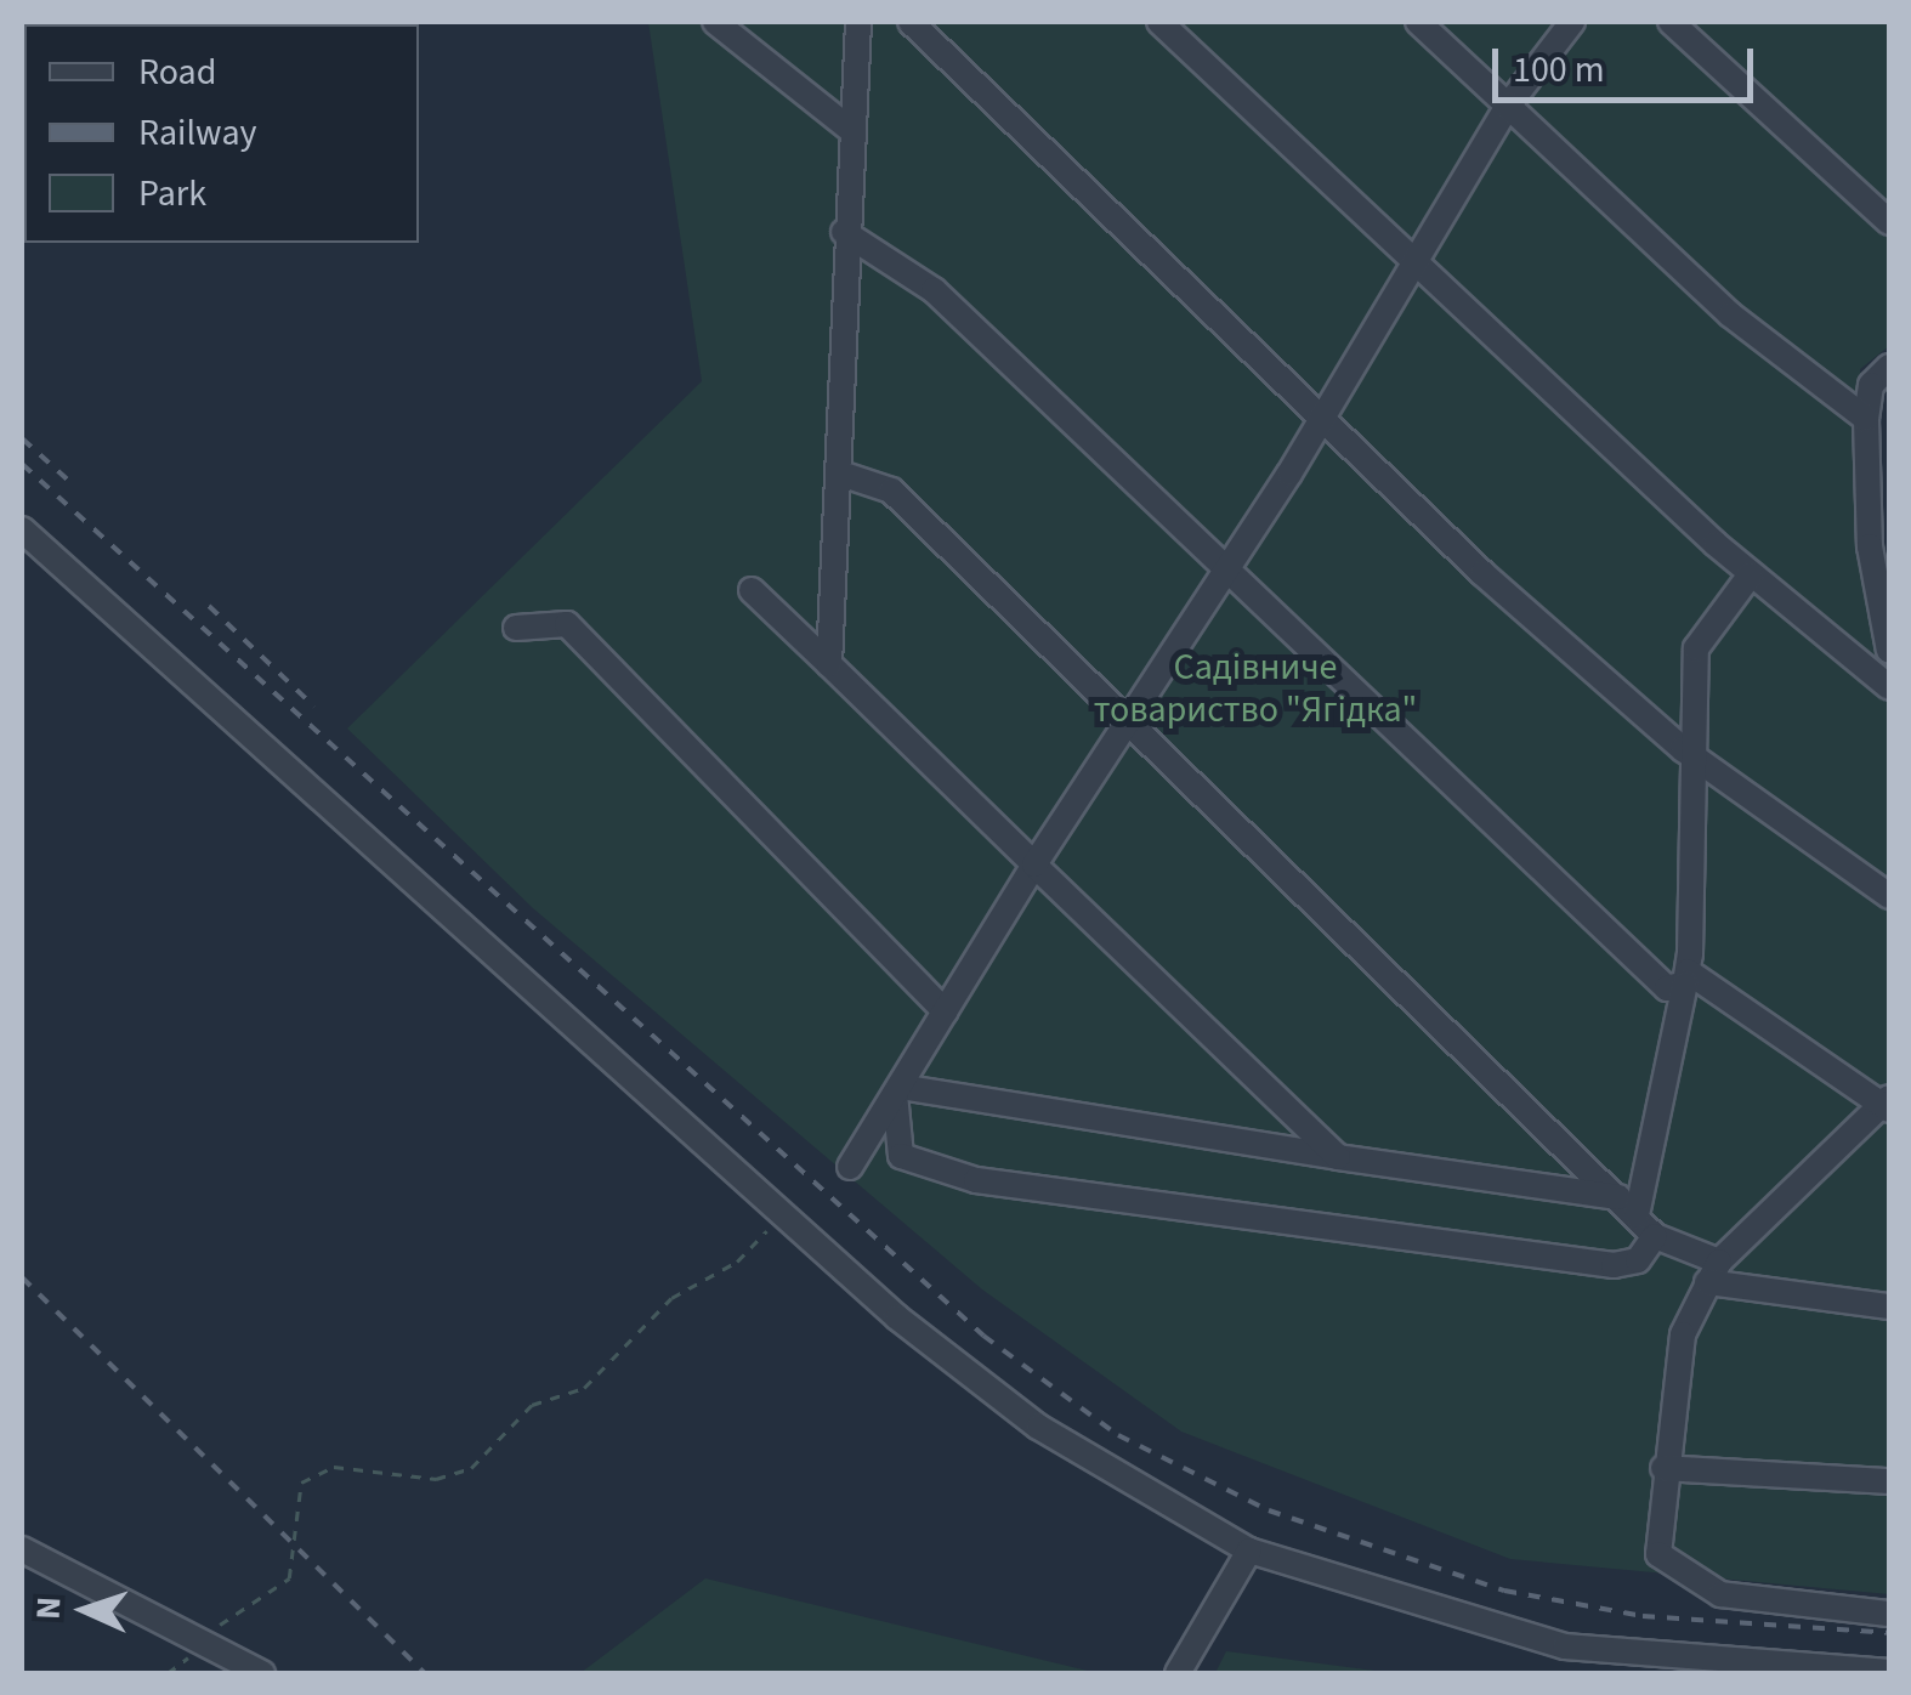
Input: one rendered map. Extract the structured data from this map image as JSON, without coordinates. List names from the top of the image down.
{
  "parks": ["Садівниче товариство \"Ягідка\""],
  "legend": ["Road", "Railway", "Park"],
  "scale_bar": "100 m",
  "north": "left"
}
